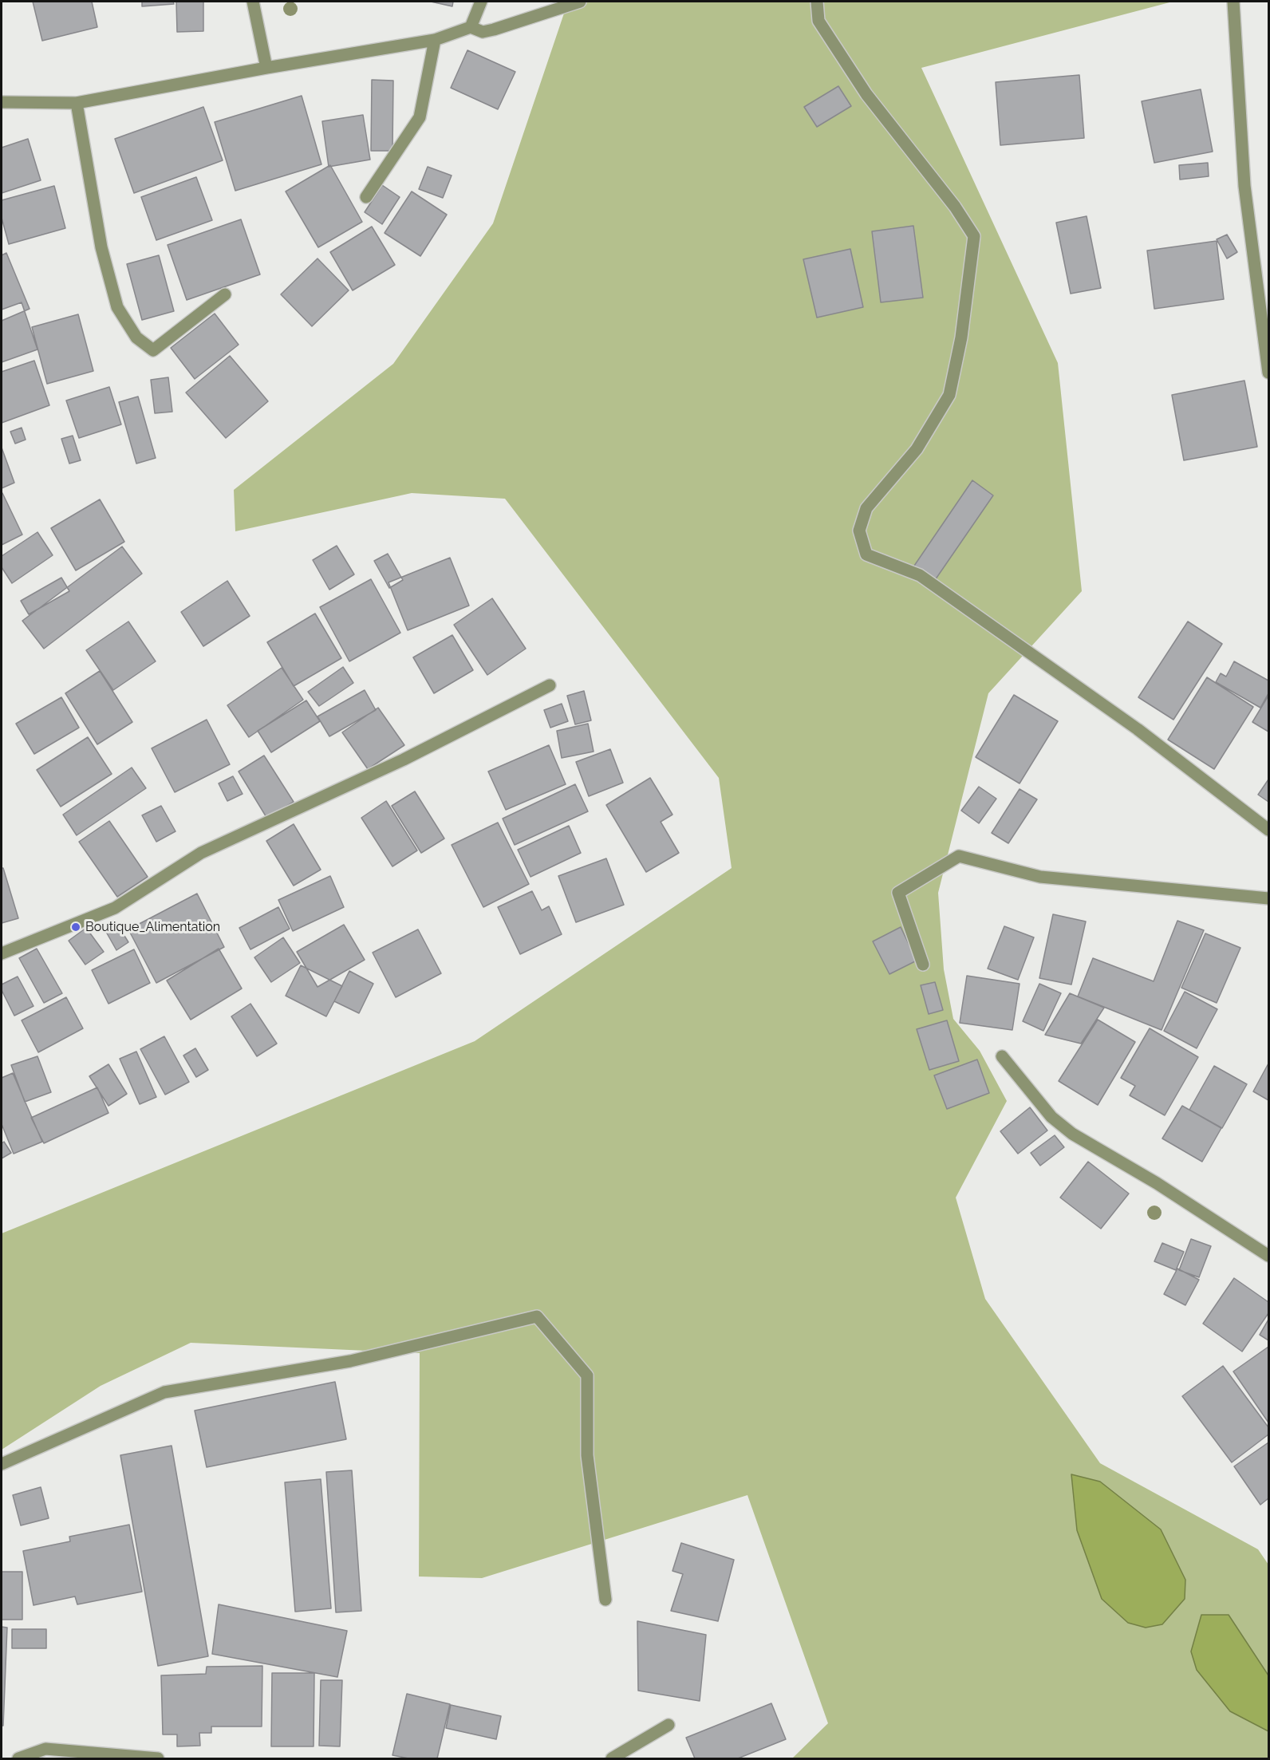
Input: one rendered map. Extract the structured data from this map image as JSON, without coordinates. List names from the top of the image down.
{
  "places": ["Boutique_Alimentation"]
}
